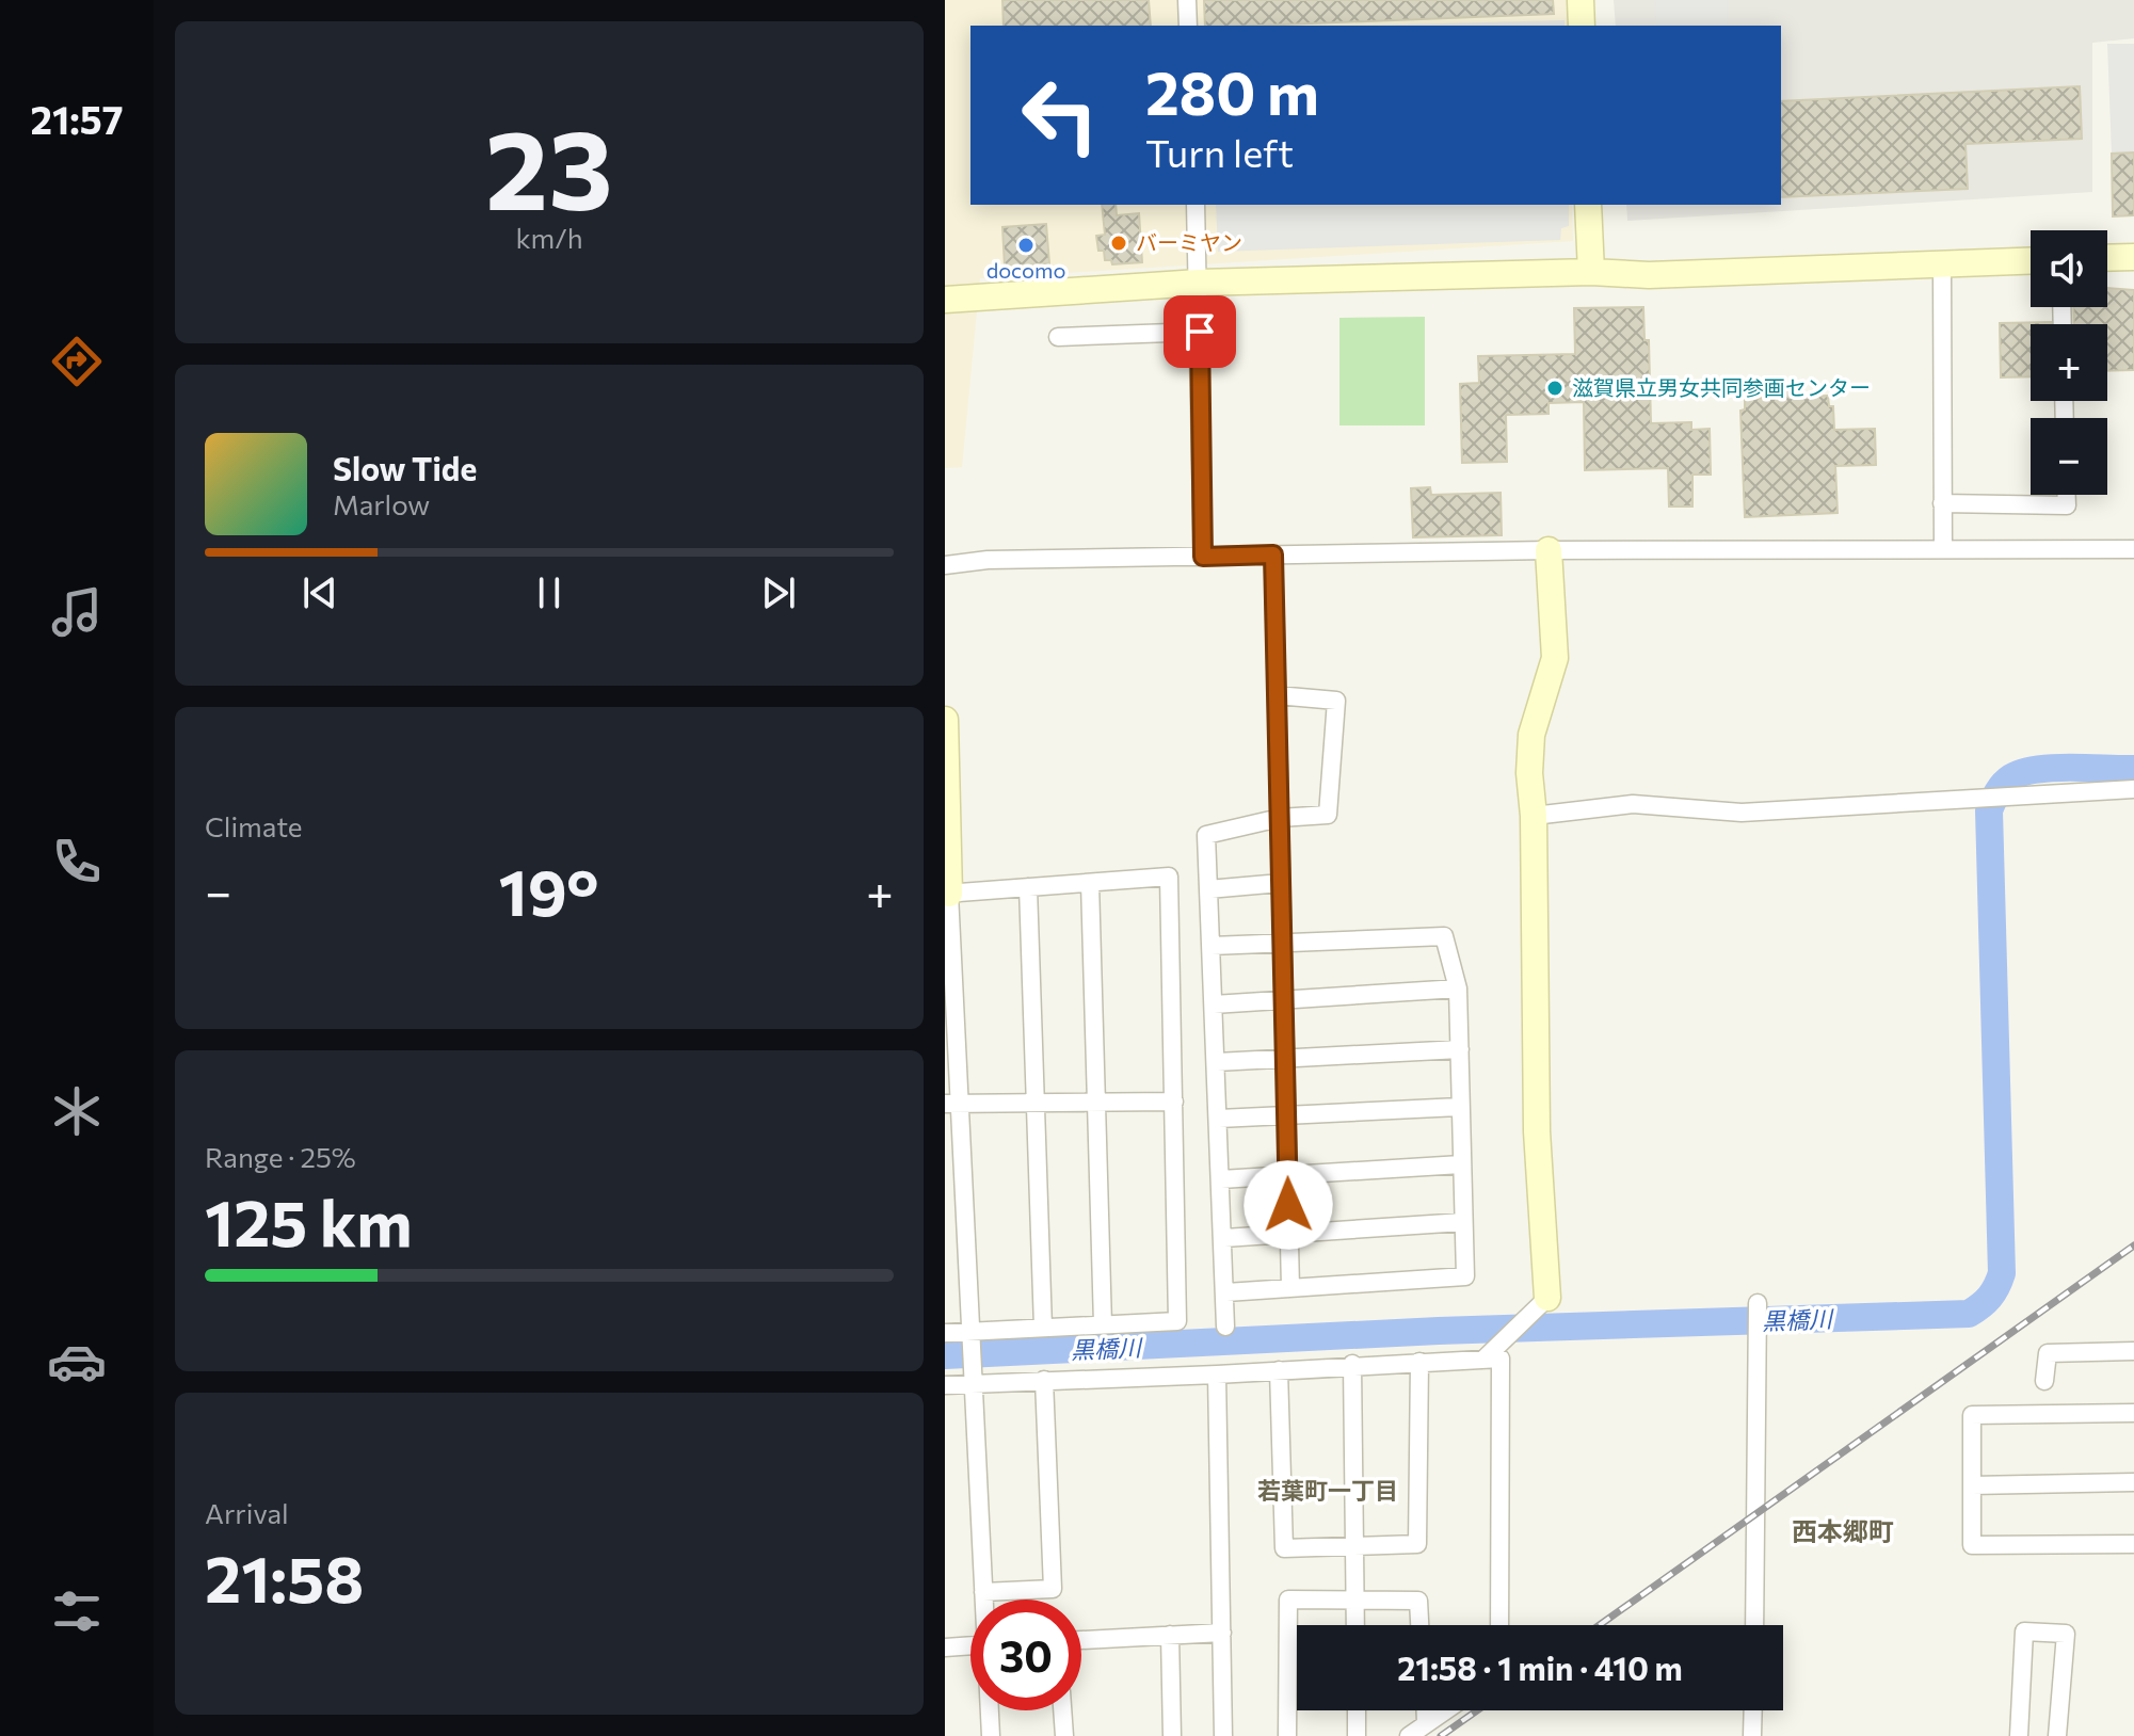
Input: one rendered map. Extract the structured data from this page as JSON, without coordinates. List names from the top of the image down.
{
  "districts": ["若葉町一丁目", "西本郷町"],
  "water": ["黒橋川"],
  "places": ["バーミヤン", "docomo", "滋賀県立男女共同参画センター"],
  "page": {
    "tabs": "21:57",
    "tile": [
      ["23", "km/h"],
      "Climate",
      ["Range · 25%", "125 km"],
      ["Arrival", "21:58"]
    ],
    "turn": ["280 m", "Turn left"],
    "map_buttons": ["+", "−"],
    "song": ["Slow Tide", "Marlow"],
    "heat": ["−", "19°", "+"],
    "limit": "30",
    "trip": "21:58 · 1 min · 410 m"
  }
}
